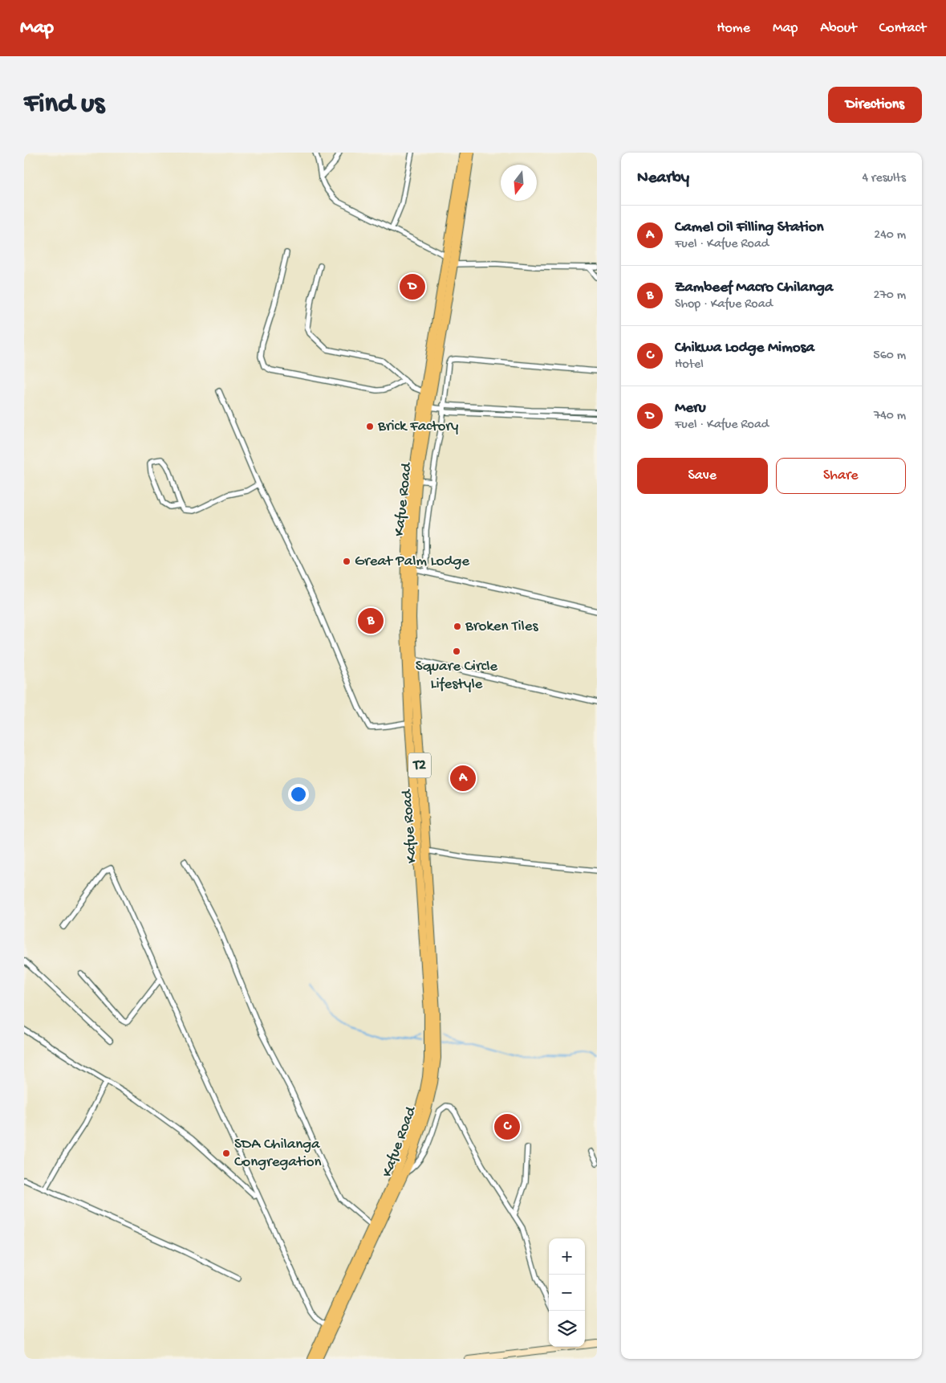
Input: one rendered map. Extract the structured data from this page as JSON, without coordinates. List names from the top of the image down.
{
  "streets": {
    "highway": ["Kafue Road", "T2"]
  },
  "places": [
    "Brick Factory",
    "Great Palm Lodge",
    "Broken Tiles",
    "Square Circle Lifestyle",
    "SDA Chilanga Congregation"
  ],
  "north": "bottom",
  "page": {
    "header": "Map",
    "nav": [
      "Home",
      "Map",
      "About",
      "Contact"
    ],
    "buttons": [
      "Directions",
      ["Save", "Share"]
    ],
    "title": "Find us",
    "heading": ["Nearby", "4 results"],
    "list": [
      {
        "mark": "A",
        "name": "Camel Oil Filling Station",
        "note": "Fuel · Kafue Road",
        "value": "240 m"
      },
      {
        "mark": "B",
        "name": "Zambeef Macro Chilanga",
        "note": "Shop · Kafue Road",
        "value": "270 m"
      },
      {
        "mark": "C",
        "name": "Chikwa Lodge Mimosa",
        "note": "Hotel",
        "value": "560 m"
      },
      {
        "mark": "D",
        "name": "Meru",
        "note": "Fuel · Kafue Road",
        "value": "740 m"
      }
    ],
    "pins": [
      "D",
      "B",
      "A",
      "C"
    ],
    "map_buttons": ["+", "−"]
  }
}
